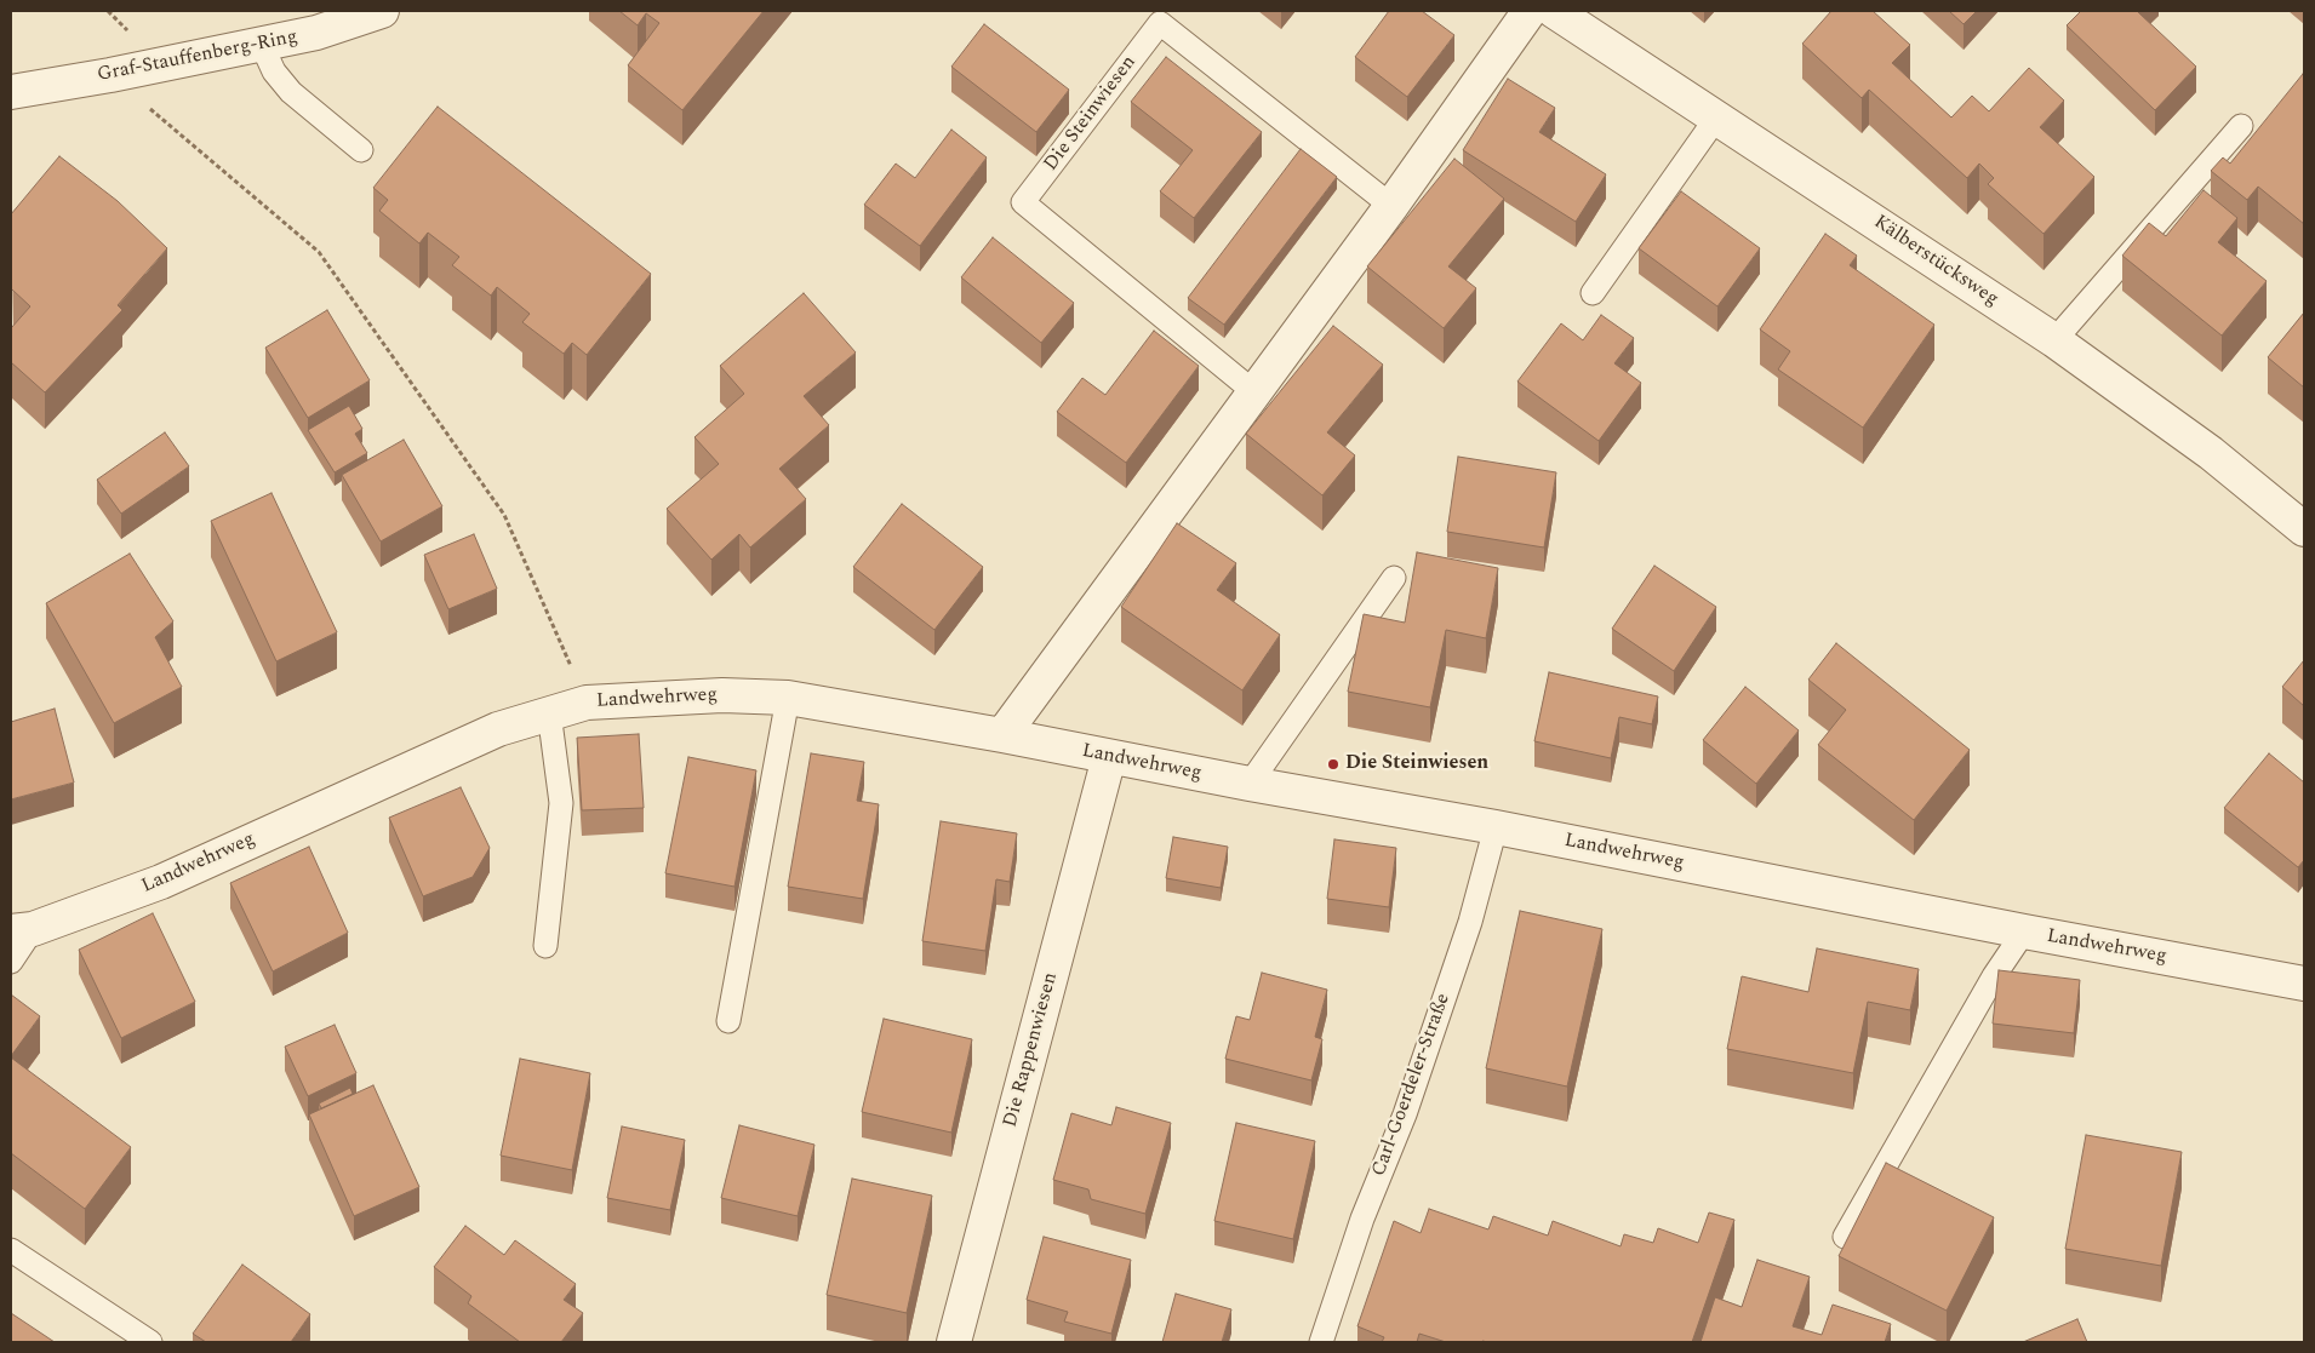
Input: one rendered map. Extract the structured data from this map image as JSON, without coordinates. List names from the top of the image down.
{
  "streets": {
    "street": [
      "Graf-Stauffenberg-Ring",
      "Kälberstücksweg",
      "Landwehrweg",
      "Die Rappenwiesen"
    ],
    "lane": ["Die Steinwiesen", "Carl-Goerdeler-Straße"]
  },
  "crossings": [
    ["Landwehrweg", "Die Rappenwiesen"],
    ["Landwehrweg", "Carl-Goerdeler-Straße"]
  ],
  "places": ["Die Steinwiesen"]
}
